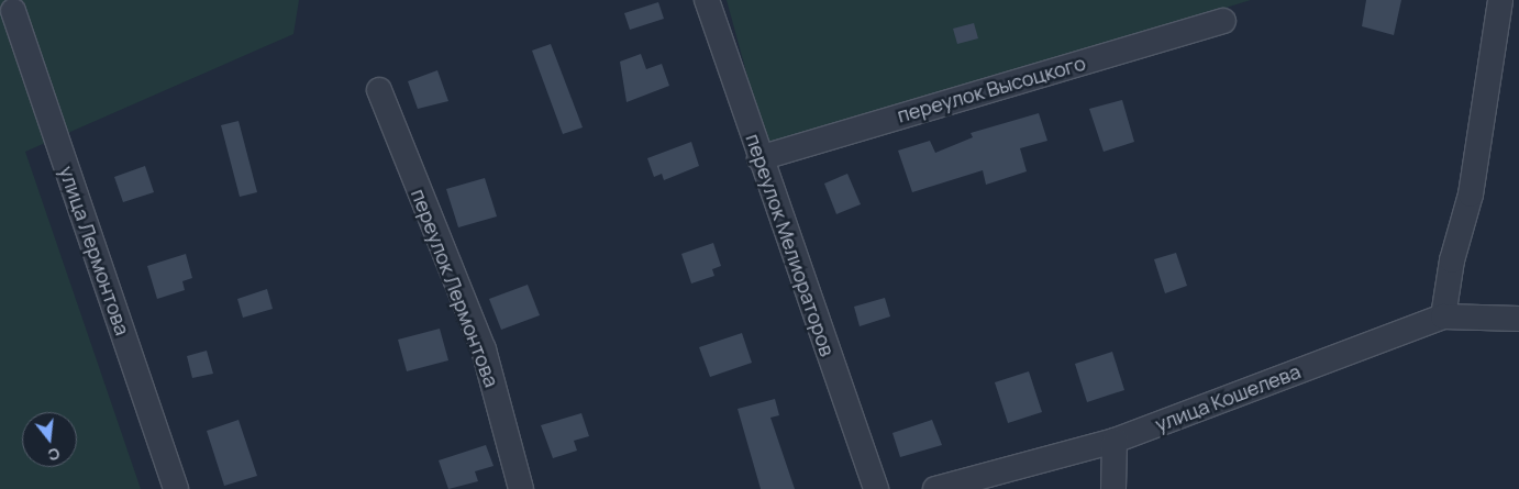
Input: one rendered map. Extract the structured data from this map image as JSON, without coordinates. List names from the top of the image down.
{
  "streets": {
    "street": [
      "переулок Высоцкого",
      "переулок Мелиораторов",
      "улица Лермонтова",
      "переулок Лермонтова",
      "улица Кошелева"
    ]
  },
  "crossings": [
    ["переулок Высоцкого", "переулок Мелиораторов"]
  ],
  "north": "bottom"
}
